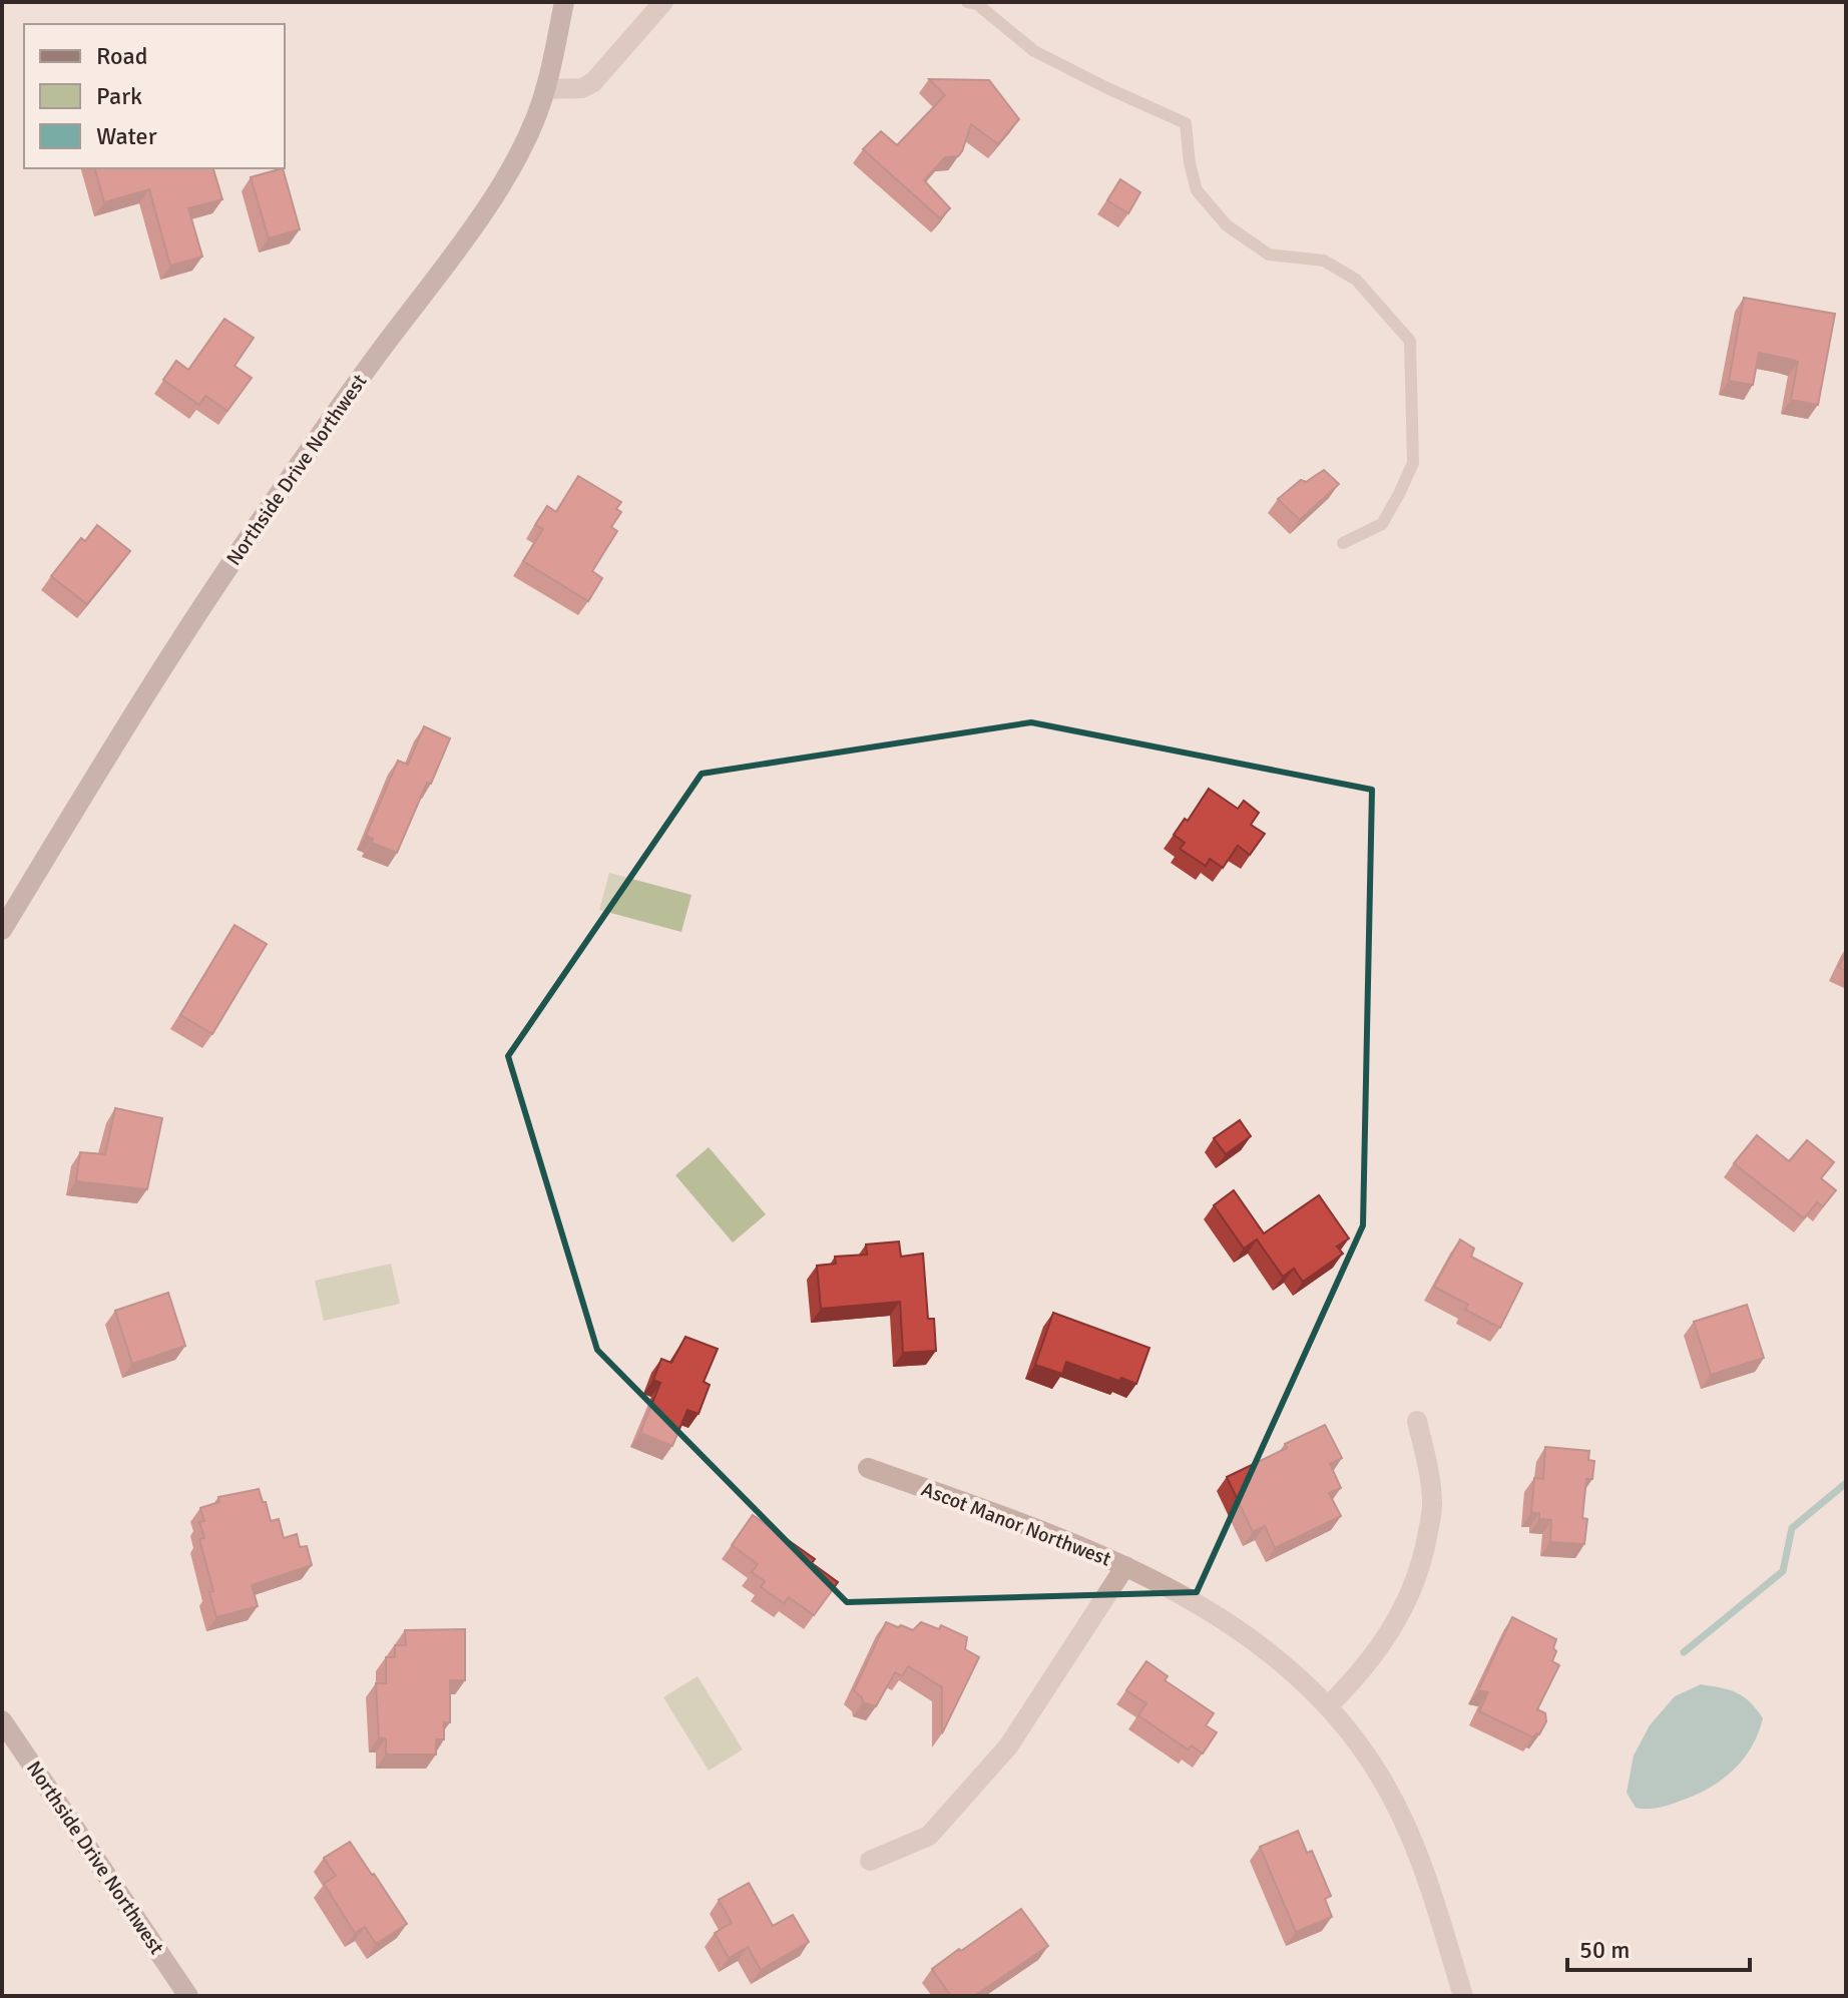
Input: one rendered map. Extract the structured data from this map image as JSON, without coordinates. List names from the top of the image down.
{
  "streets": {
    "main road": ["Northside Drive Northwest"],
    "street": ["Ascot Manor Northwest"]
  },
  "legend": ["Road", "Park", "Water"],
  "scale_bar": "50 m"
}
